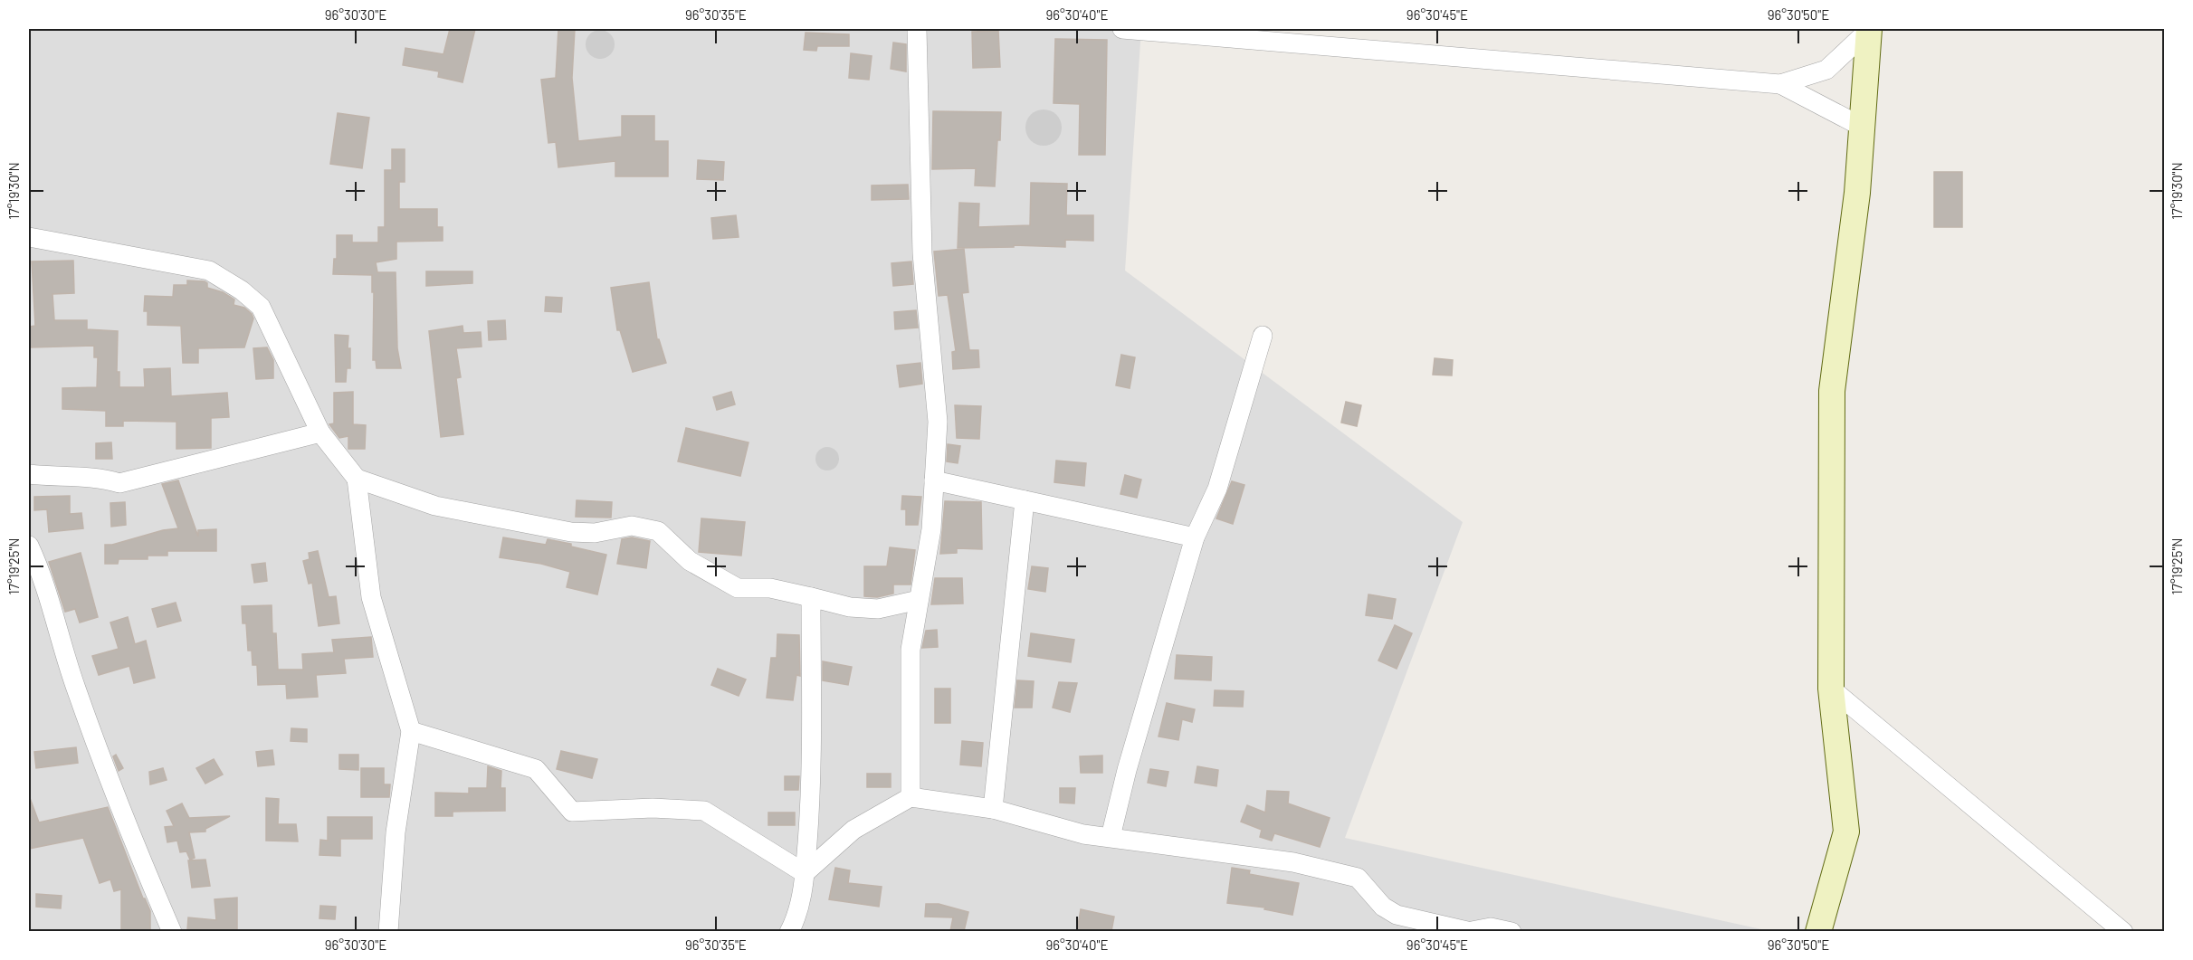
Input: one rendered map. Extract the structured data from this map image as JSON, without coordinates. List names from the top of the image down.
{
  "coordinates": [
    "96°30'30\"E",
    "96°30'35\"E",
    "96°30'40\"E",
    "96°30'45\"E",
    "96°30'50\"E",
    "17°19'30\"N",
    "17°19'25\"N"
  ]
}
